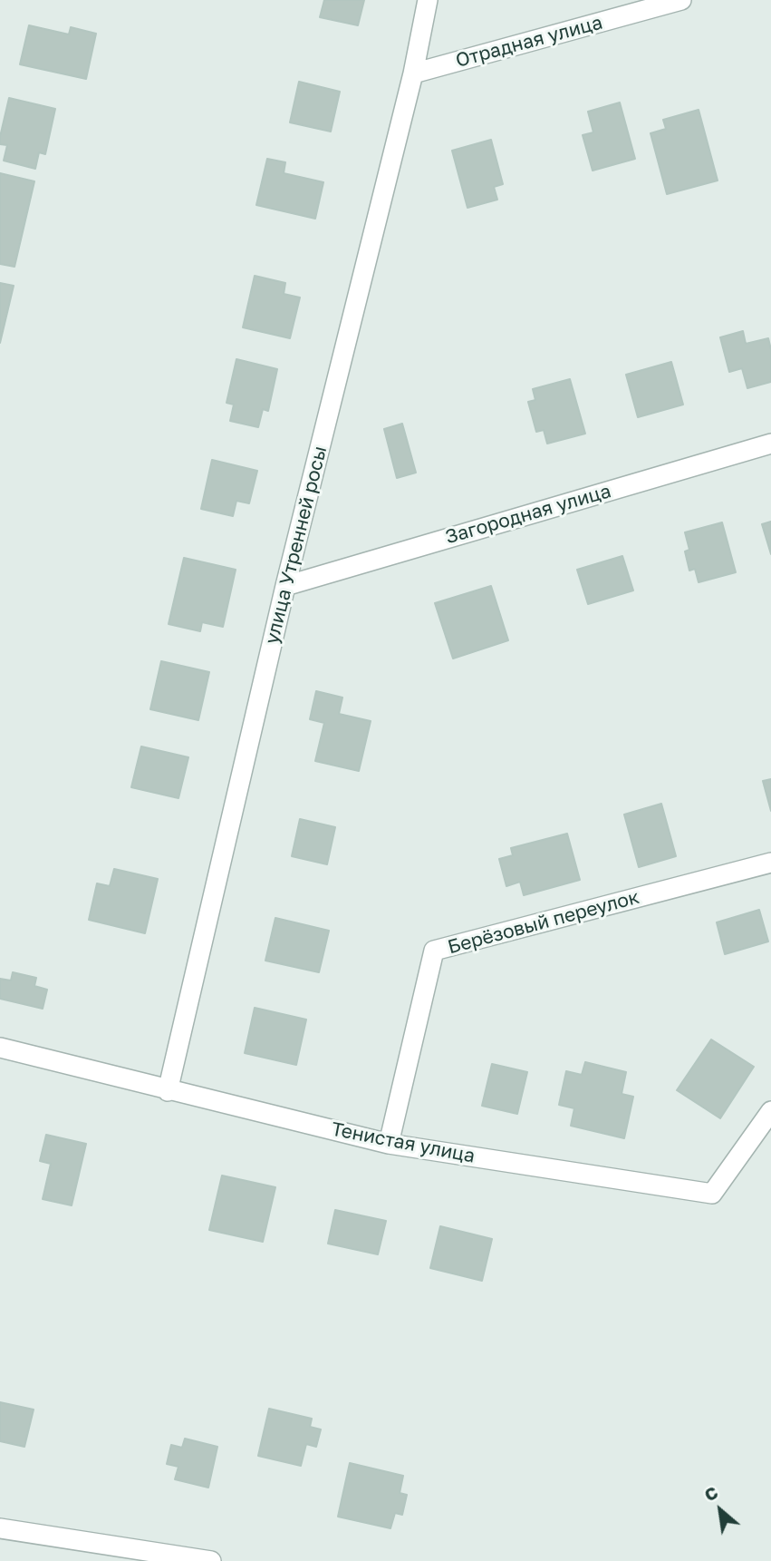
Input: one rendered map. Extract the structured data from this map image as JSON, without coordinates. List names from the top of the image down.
{
  "streets": {
    "street": [
      "Отрадная улица",
      "Загородная улица",
      "улица Утренней росы",
      "Берёзовый переулок",
      "Тенистая улица"
    ]
  },
  "crossings": [
    ["Отрадная улица", "улица Утренней росы"],
    ["Загородная улица", "улица Утренней росы"],
    ["улица Утренней росы", "Тенистая улица"],
    ["Берёзовый переулок", "Тенистая улица"]
  ],
  "north": "top left"
}
